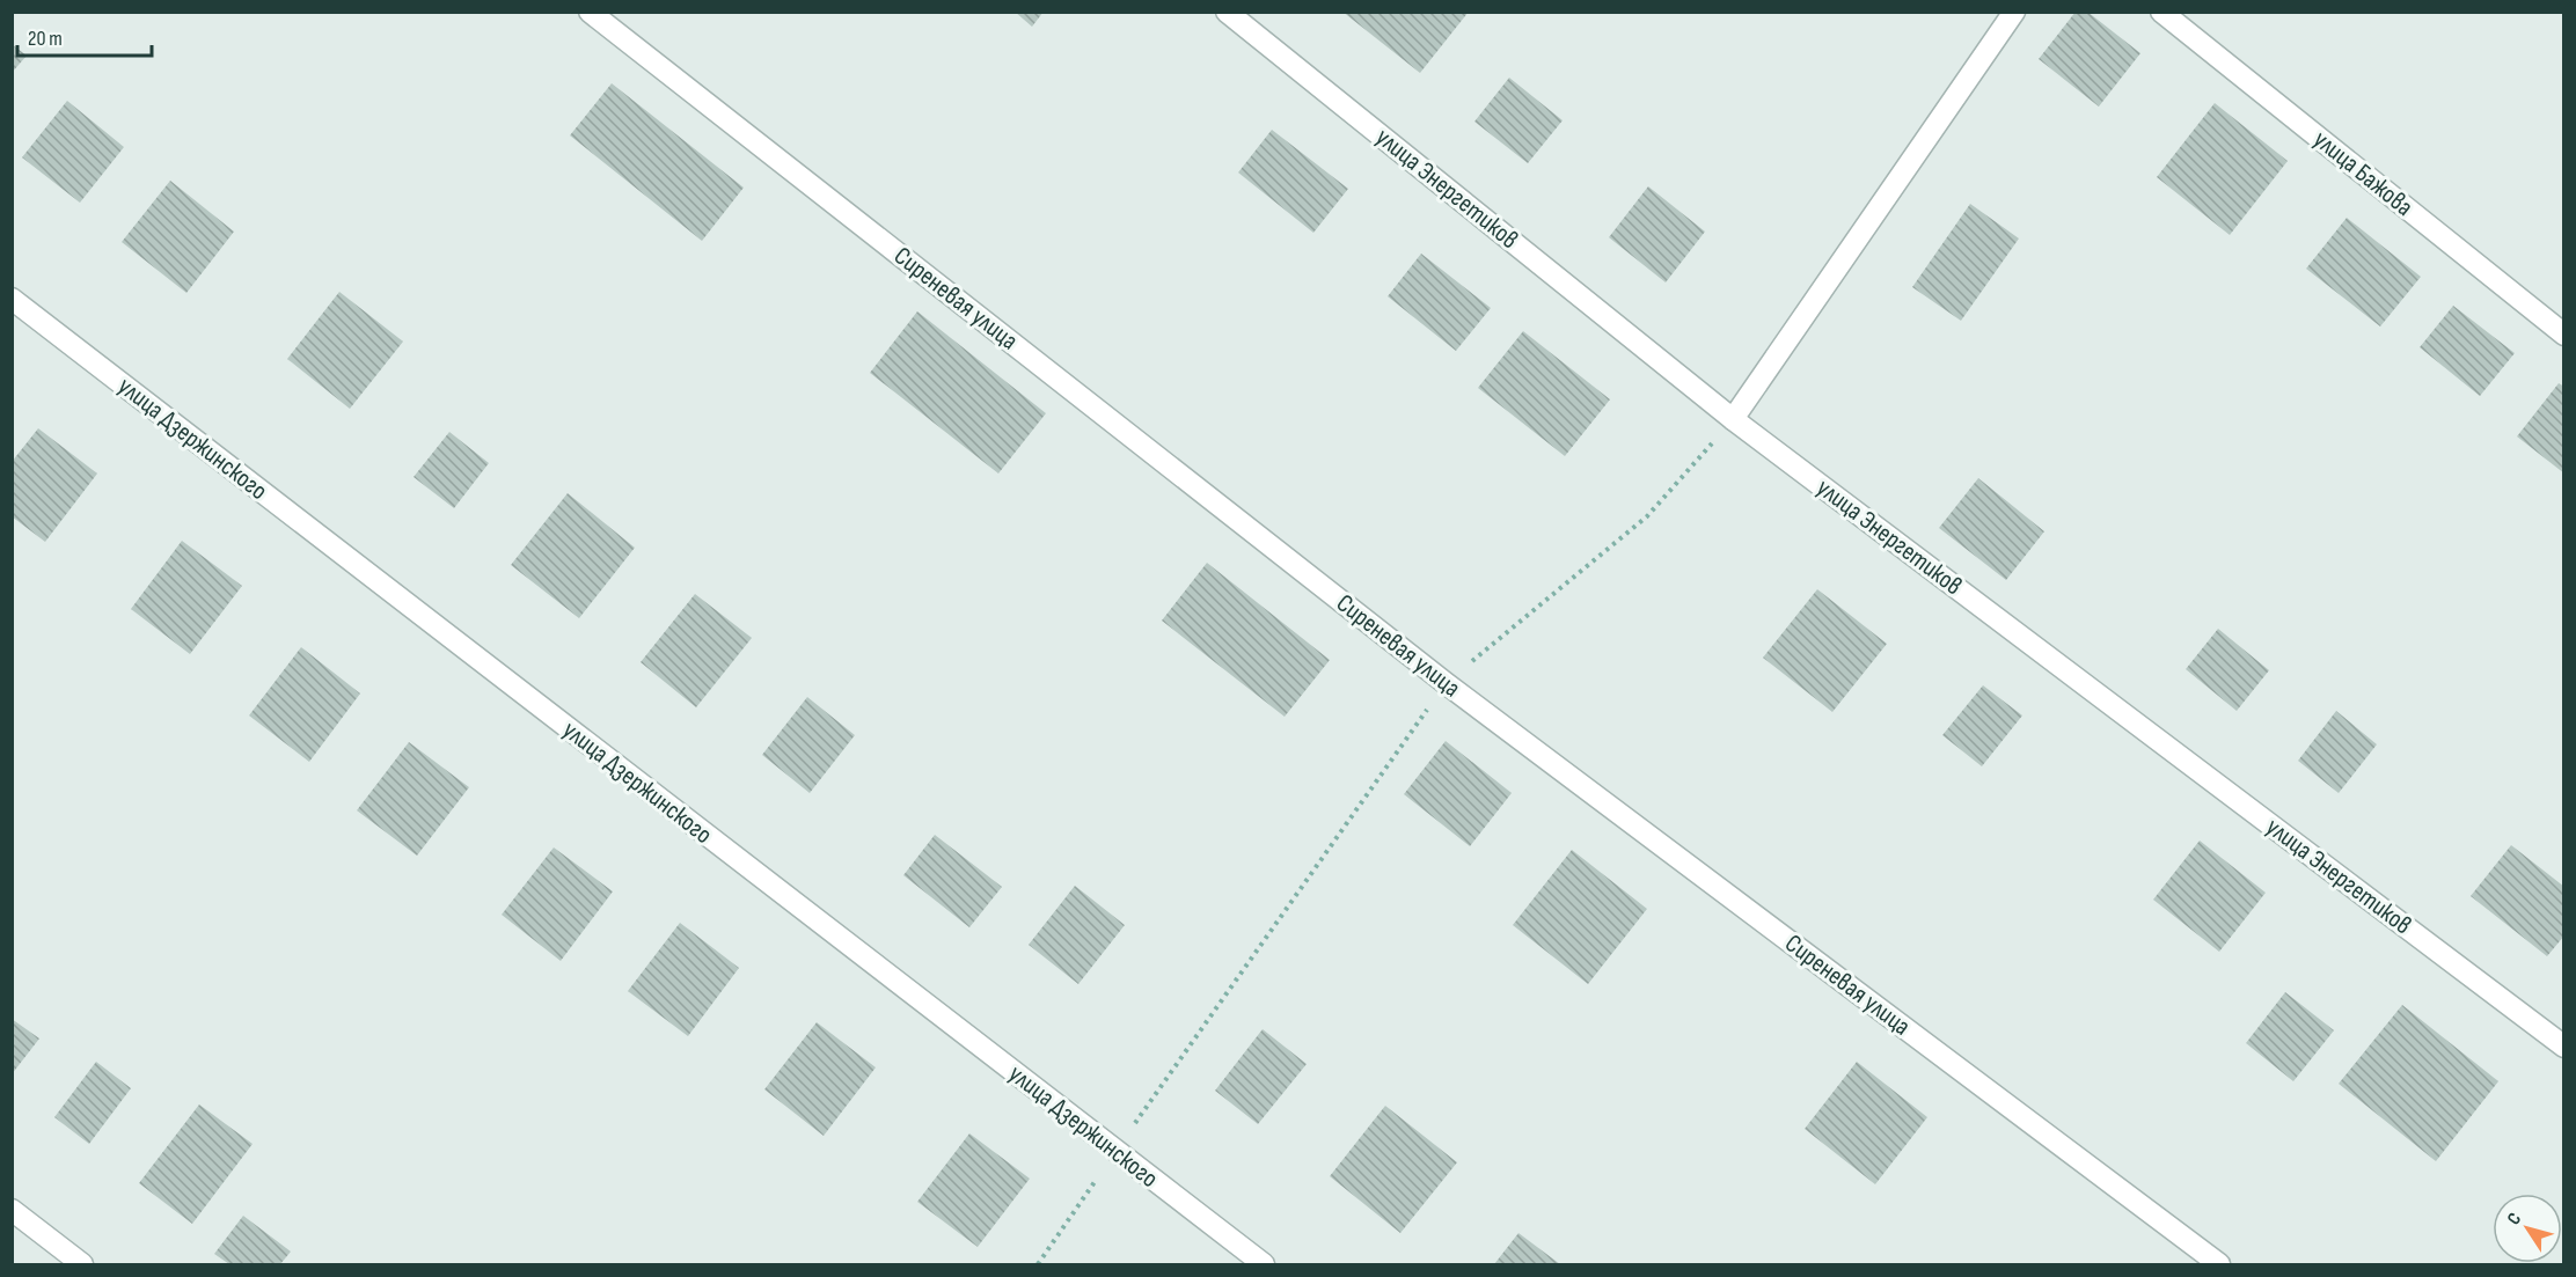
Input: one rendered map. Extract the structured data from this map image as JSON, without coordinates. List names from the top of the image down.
{
  "streets": {
    "street": [
      "улица Бажова",
      "улица Энергетиков",
      "Сиреневая улица",
      "улица Дзержинского"
    ]
  },
  "scale_bar": "20 m",
  "north": "top left"
}
